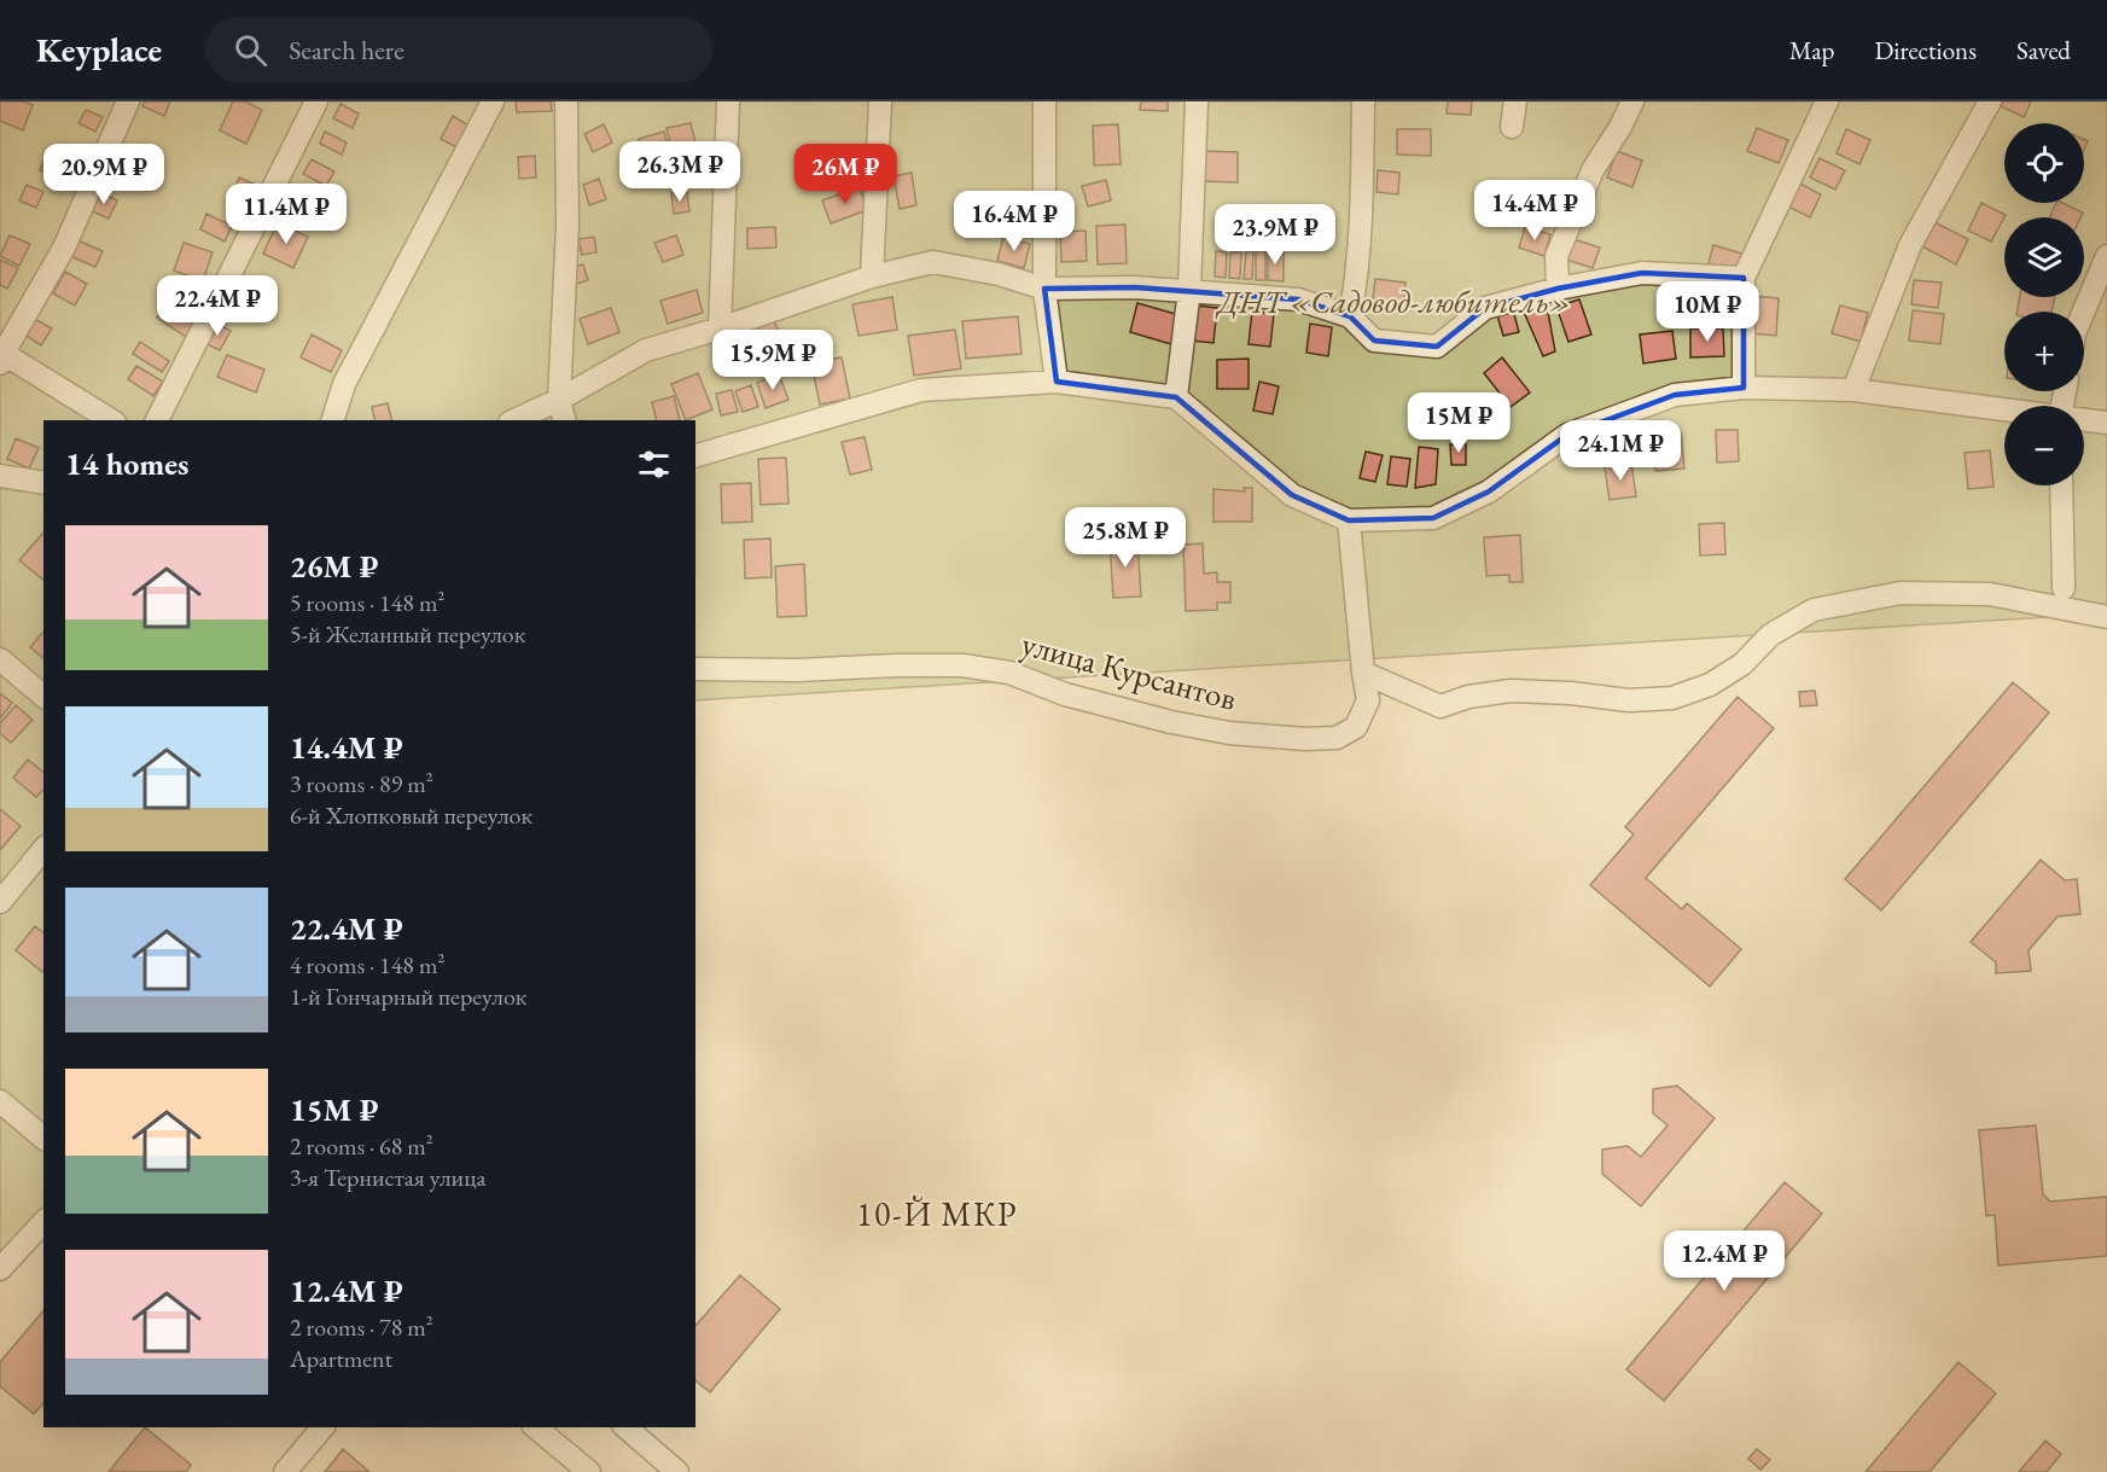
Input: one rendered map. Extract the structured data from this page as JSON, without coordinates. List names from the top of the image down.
{
  "streets": {
    "street": ["улица Курсантов"]
  },
  "districts": ["10-Й МКР"],
  "parks": ["ДНТ «Садовод-любитель»"],
  "page": {
    "header": "Keyplace",
    "search": "Search here",
    "nav": ["Map", "Directions", "Saved"],
    "map_buttons": ["+", "−"],
    "price": [
      "26.3M ₽",
      "20.9M ₽",
      "26M ₽",
      "14.4M ₽",
      "11.4M ₽",
      "16.4M ₽",
      "23.9M ₽",
      "22.4M ₽",
      "10M ₽",
      "15.9M ₽",
      "15M ₽",
      "24.1M ₽",
      "25.8M ₽",
      "12.4M ₽"
    ],
    "heading": "14 homes",
    "list": [
      {
        "name": "26M ₽",
        "note": "5 rooms · 148 m² · 5-й Желанный переулок"
      },
      {
        "name": "14.4M ₽",
        "note": "3 rooms · 89 m² · 6-й Хлопковый переулок"
      },
      {
        "name": "22.4M ₽",
        "note": "4 rooms · 148 m² · 1-й Гончарный переулок"
      },
      {
        "name": "15M ₽",
        "note": "2 rooms · 68 m² · 3-я Тернистая улица"
      },
      {
        "name": "12.4M ₽",
        "note": "2 rooms · 78 m² · Apartment"
      }
    ]
  }
}
